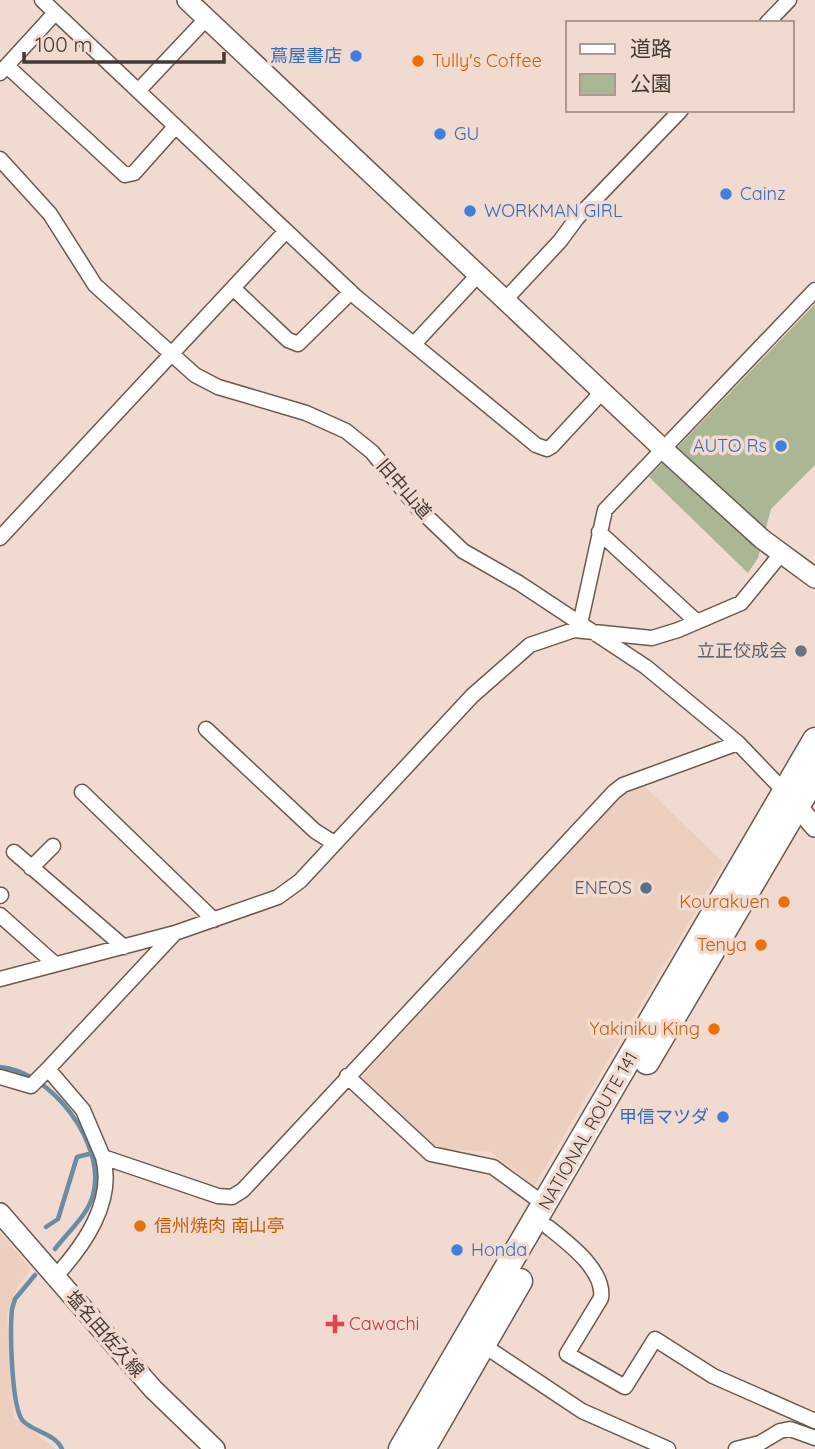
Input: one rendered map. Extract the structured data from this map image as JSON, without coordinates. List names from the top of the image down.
{
  "streets": {
    "highway": ["NATIONAL ROUTE 141"],
    "street": ["旧中山道", "塩名田佐久線"]
  },
  "crossings": [
    ["旧中山道", "NATIONAL ROUTE 141"]
  ],
  "places": {
    "other": [
      "蔦屋書店",
      "Tully's Coffee",
      "GU",
      "Cainz",
      "WORKMAN GIRL",
      "AUTO Rs",
      "立正佼成会",
      "ENEOS",
      "Kourakuen",
      "Tenya",
      "Yakiniku King",
      "甲信マツダ",
      "信州焼肉 南山亭",
      "Honda"
    ],
    "health": ["Cawachi"]
  },
  "legend": ["道路", "公園"],
  "scale_bar": "100 m"
}
